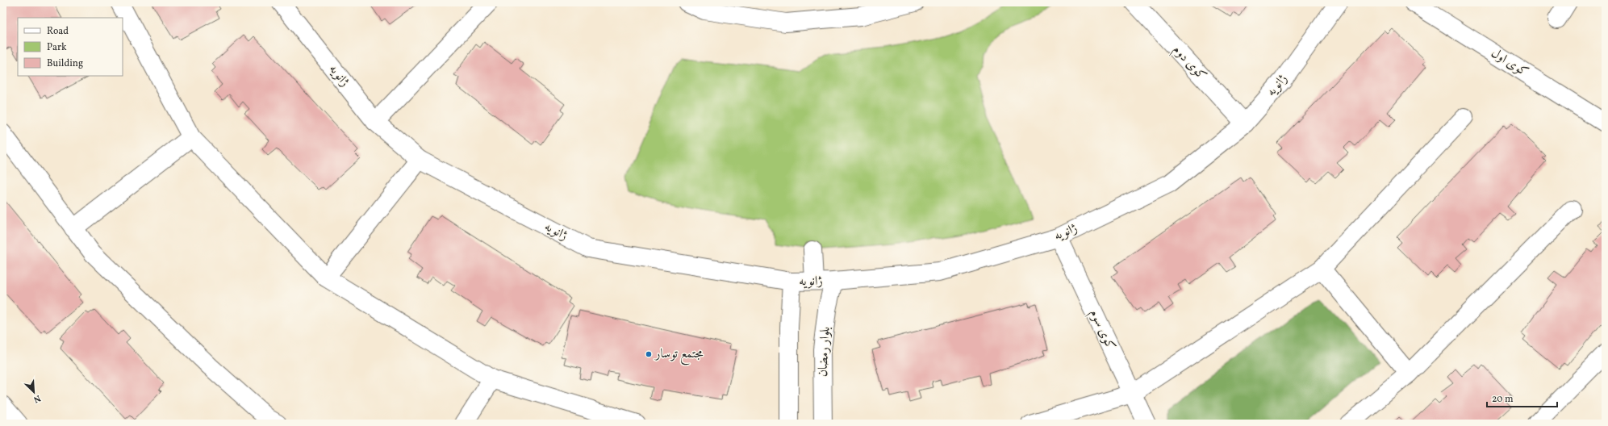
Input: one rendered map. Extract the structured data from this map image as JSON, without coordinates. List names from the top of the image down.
{
  "streets": {
    "street": [
      "کوی دوم",
      "کوی اول",
      "ژانویه",
      "کوی سوم",
      "بلوار رمضان"
    ]
  },
  "crossings": [
    ["کوی دوم", "ژانویه"],
    ["ژانویه", "کوی سوم"],
    ["ژانویه", "بلوار رمضان"]
  ],
  "places": ["مجتمع توسار"],
  "legend": ["Road", "Park", "Building"],
  "scale_bar": "20 m",
  "north": "bottom right"
}
